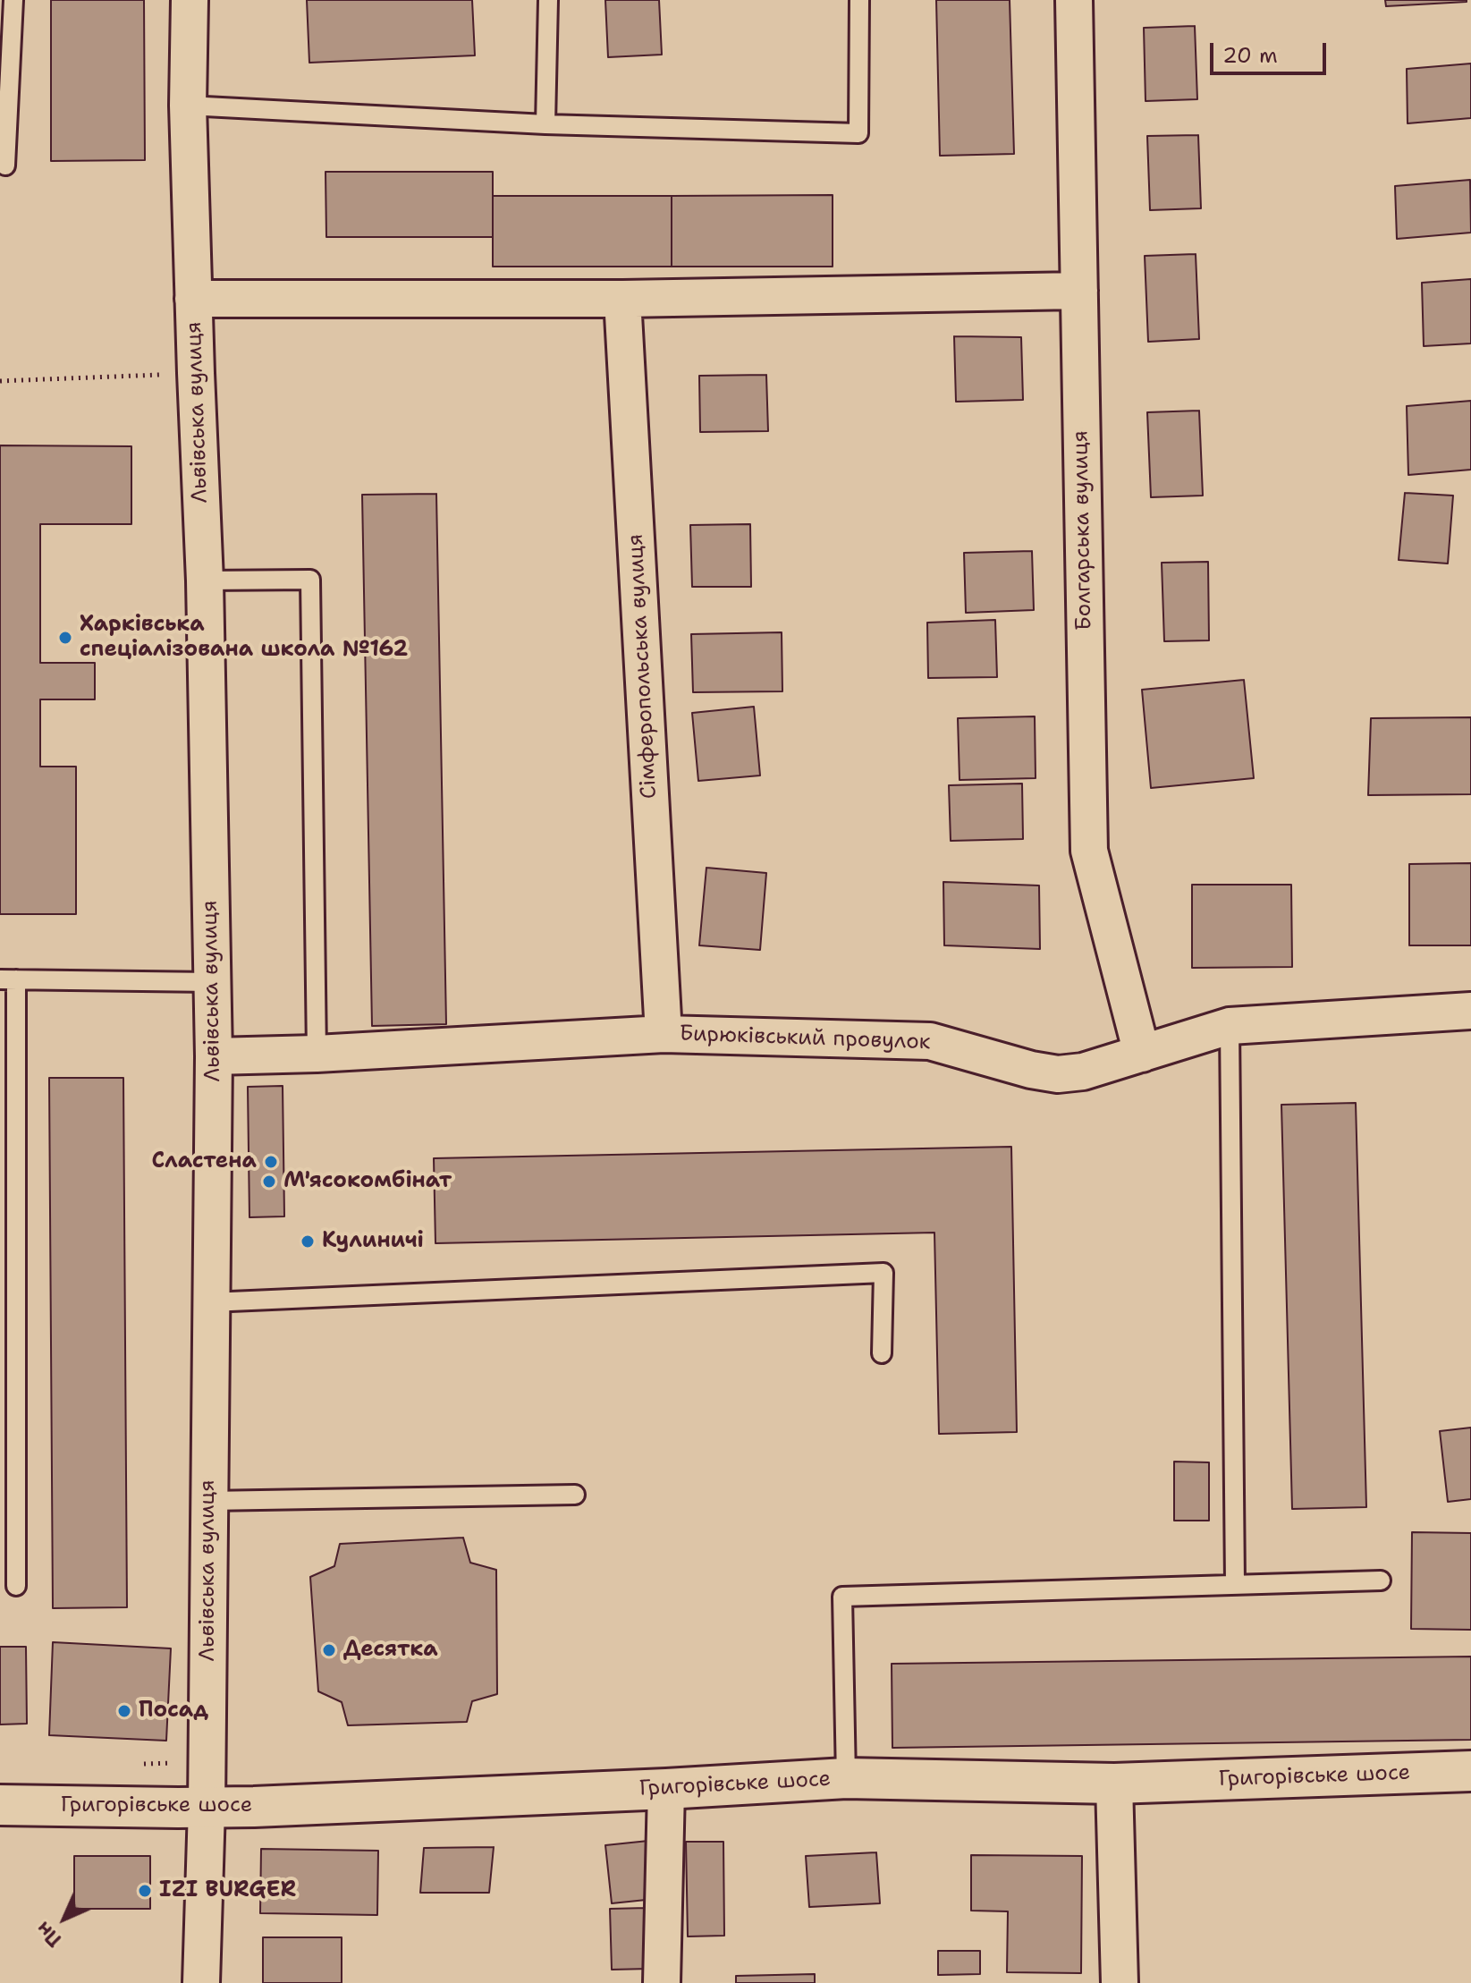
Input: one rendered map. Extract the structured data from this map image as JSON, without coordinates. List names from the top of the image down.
{
  "streets": {
    "street": [
      "Львівська вулиця",
      "Болгарська вулиця",
      "Сімферопольська вулиця",
      "Бирюківський провулок",
      "Григорівське шосе"
    ]
  },
  "crossings": [
    ["Львівська вулиця", "Бирюківський провулок"],
    ["Львівська вулиця", "Григорівське шосе"],
    ["Болгарська вулиця", "Бирюківський провулок"],
    ["Сімферопольська вулиця", "Бирюківський провулок"]
  ],
  "places": [
    "Харківська спеціалізована школа №162",
    "Сластена",
    "М'ясокомбінат",
    "Кулиничі",
    "Десятка",
    "Посад",
    "IZI BURGER"
  ],
  "scale_bar": "20 m",
  "north": "bottom left"
}
